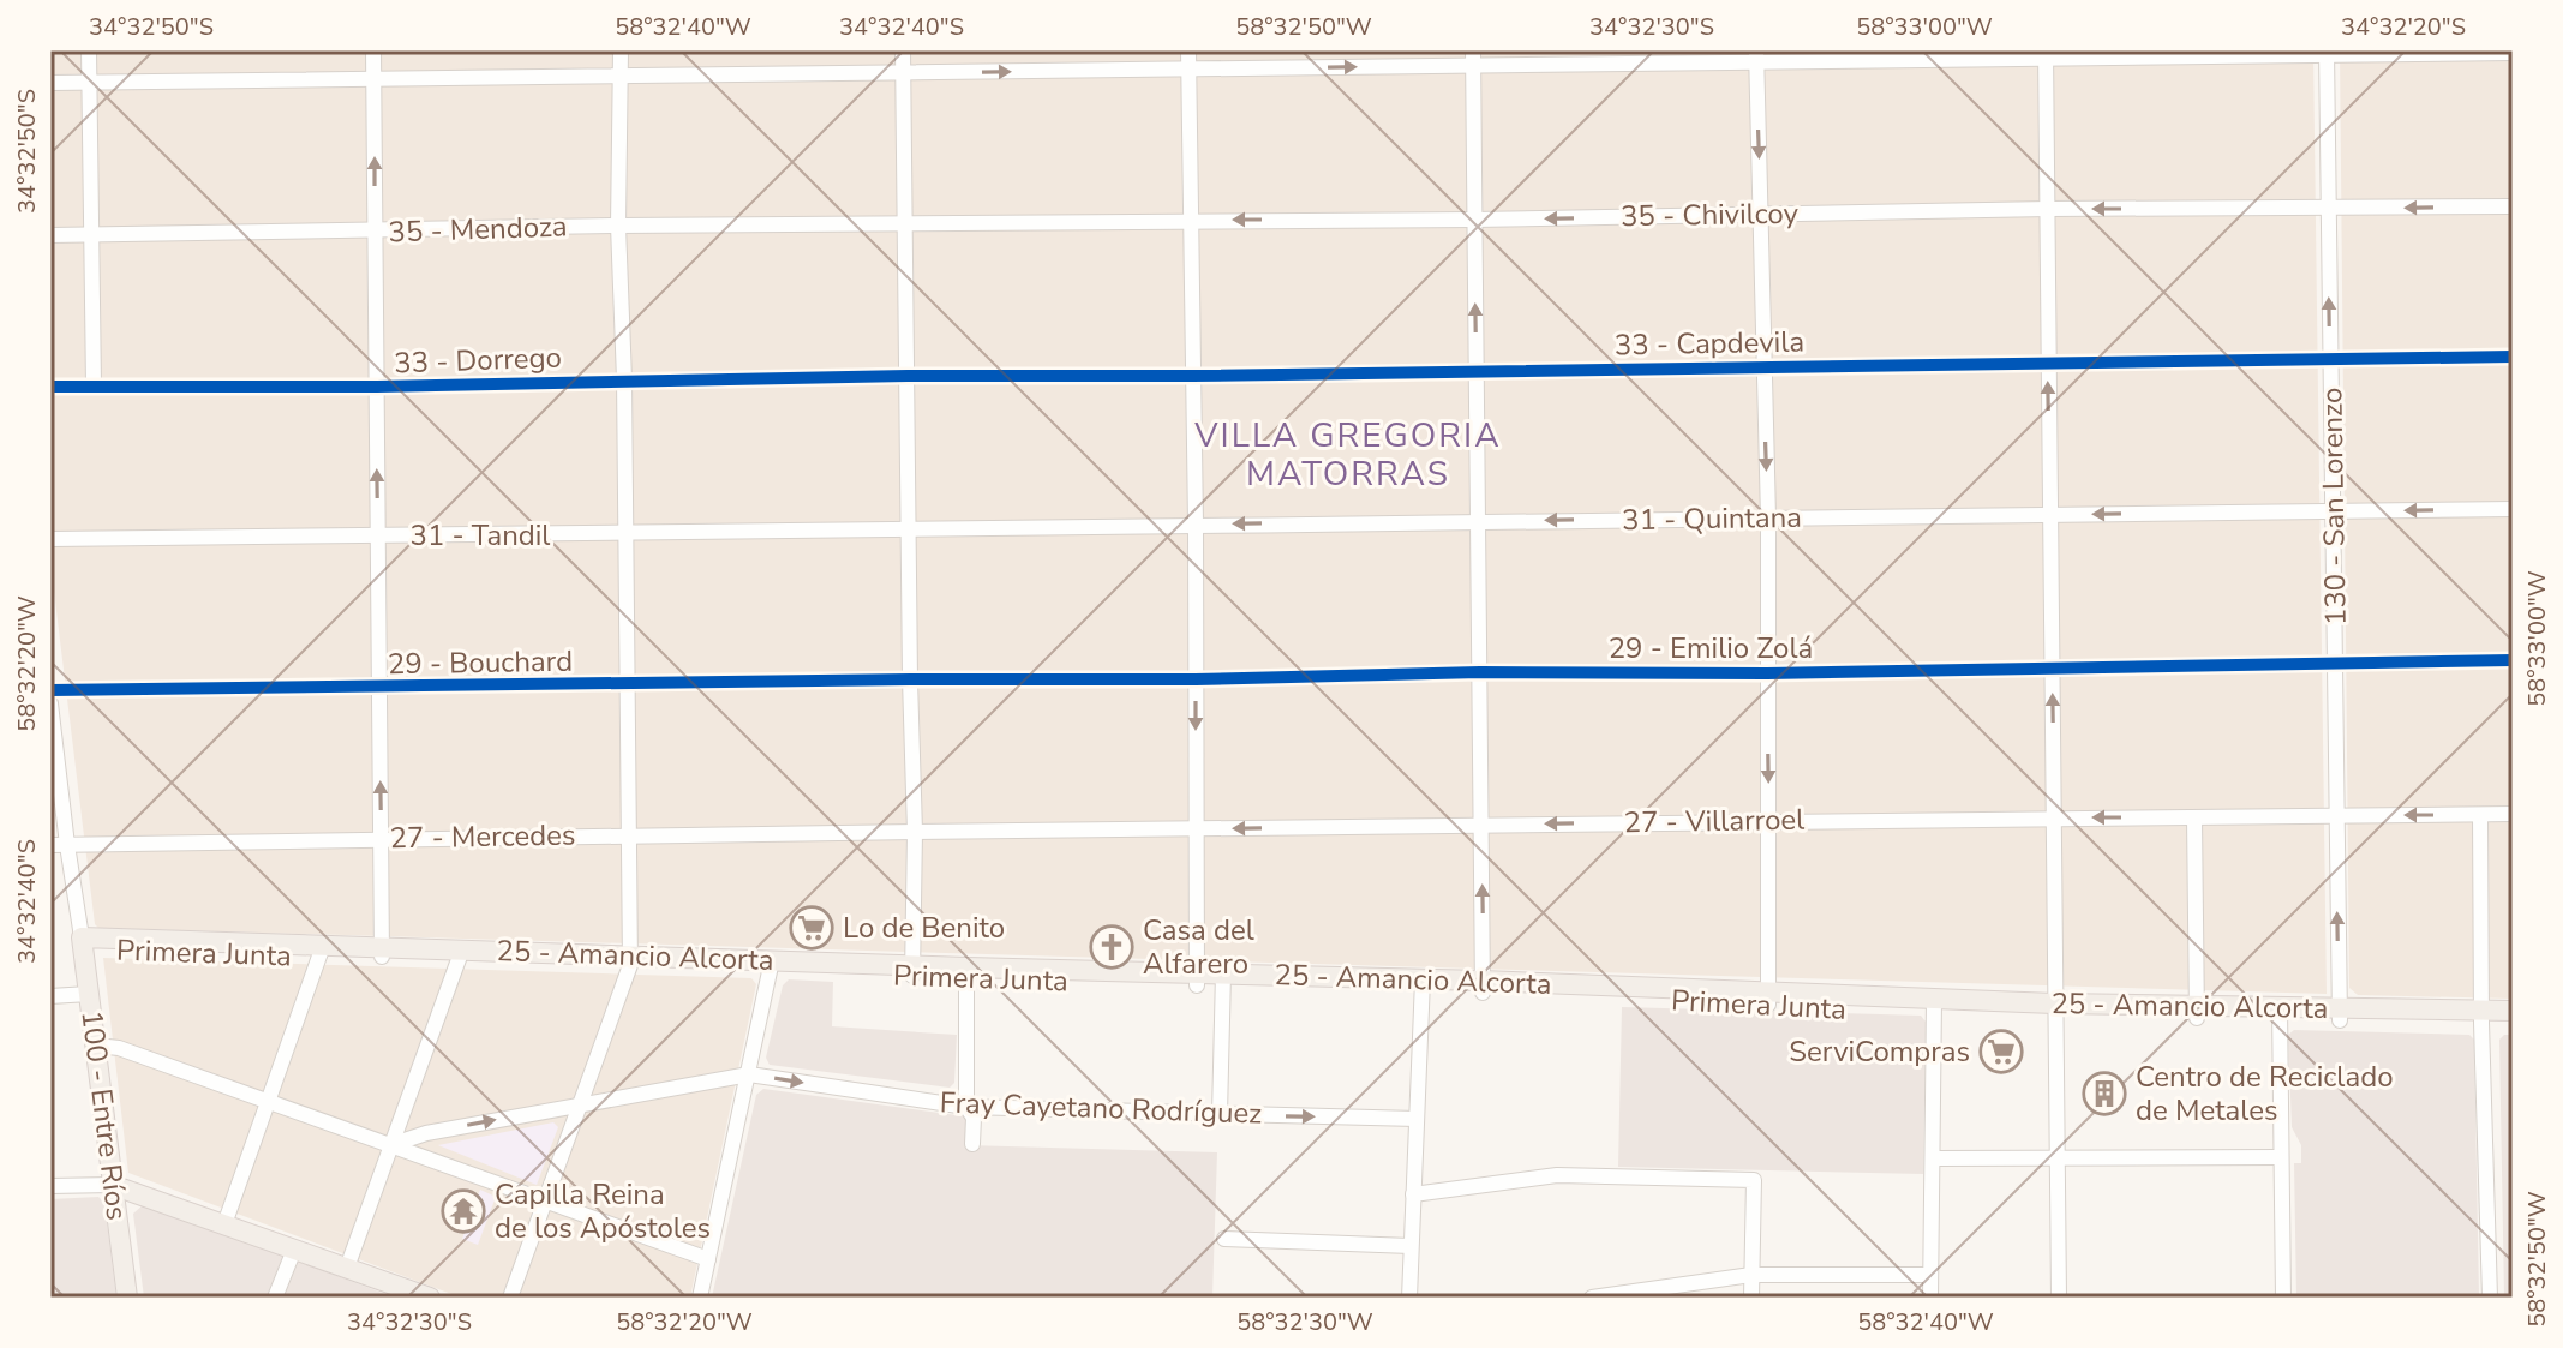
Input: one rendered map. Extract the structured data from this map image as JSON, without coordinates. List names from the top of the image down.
{
  "streets": {
    "main road": ["Primera Junta", "100 - Entre Ríos"],
    "street": [
      "35 - Chivilcoy",
      "35 - Mendoza",
      "33 - Capdevila",
      "33 - Dorrego",
      "130 - San Lorenzo",
      "31 - Quintana",
      "31 - Tandil",
      "29 - Emilio Zolá",
      "29 - Bouchard",
      "27 - Villarroel",
      "27 - Mercedes",
      "Fray Cayetano Rodríguez"
    ]
  },
  "crossings": [
    ["35 - Chivilcoy", "35 - Mendoza"],
    ["35 - Chivilcoy", "130 - San Lorenzo"],
    ["33 - Capdevila", "33 - Dorrego"],
    ["33 - Capdevila", "130 - San Lorenzo"],
    ["130 - San Lorenzo", "31 - Quintana"],
    ["130 - San Lorenzo", "29 - Emilio Zolá"],
    ["130 - San Lorenzo", "27 - Villarroel"],
    ["130 - San Lorenzo", "Primera Junta"],
    ["31 - Quintana", "31 - Tandil"],
    ["29 - Emilio Zolá", "29 - Bouchard"],
    ["27 - Villarroel", "27 - Mercedes"],
    ["27 - Mercedes", "100 - Entre Ríos"],
    ["Primera Junta", "100 - Entre Ríos"]
  ],
  "one_way": [
    "35 - Chivilcoy",
    "130 - San Lorenzo",
    "31 - Quintana",
    "27 - Villarroel"
  ],
  "districts": ["VILLA GREGORIA MATORRAS"],
  "places": {
    "supermarket": ["Lo de Benito", "ServiCompras"],
    "church": ["Casa del Alfarero"],
    "building": ["Centro de Reciclado de Metales"],
    "temple": ["Capilla Reina de los Apóstoles"]
  },
  "coordinates": [
    "34°32'50\"S",
    "58°32'40\"W",
    "34°32'40\"S",
    "58°32'50\"W",
    "34°32'30\"S",
    "58°33'00\"W",
    "34°32'20\"S",
    "58°32'20\"W",
    "58°32'30\"W"
  ]
}
